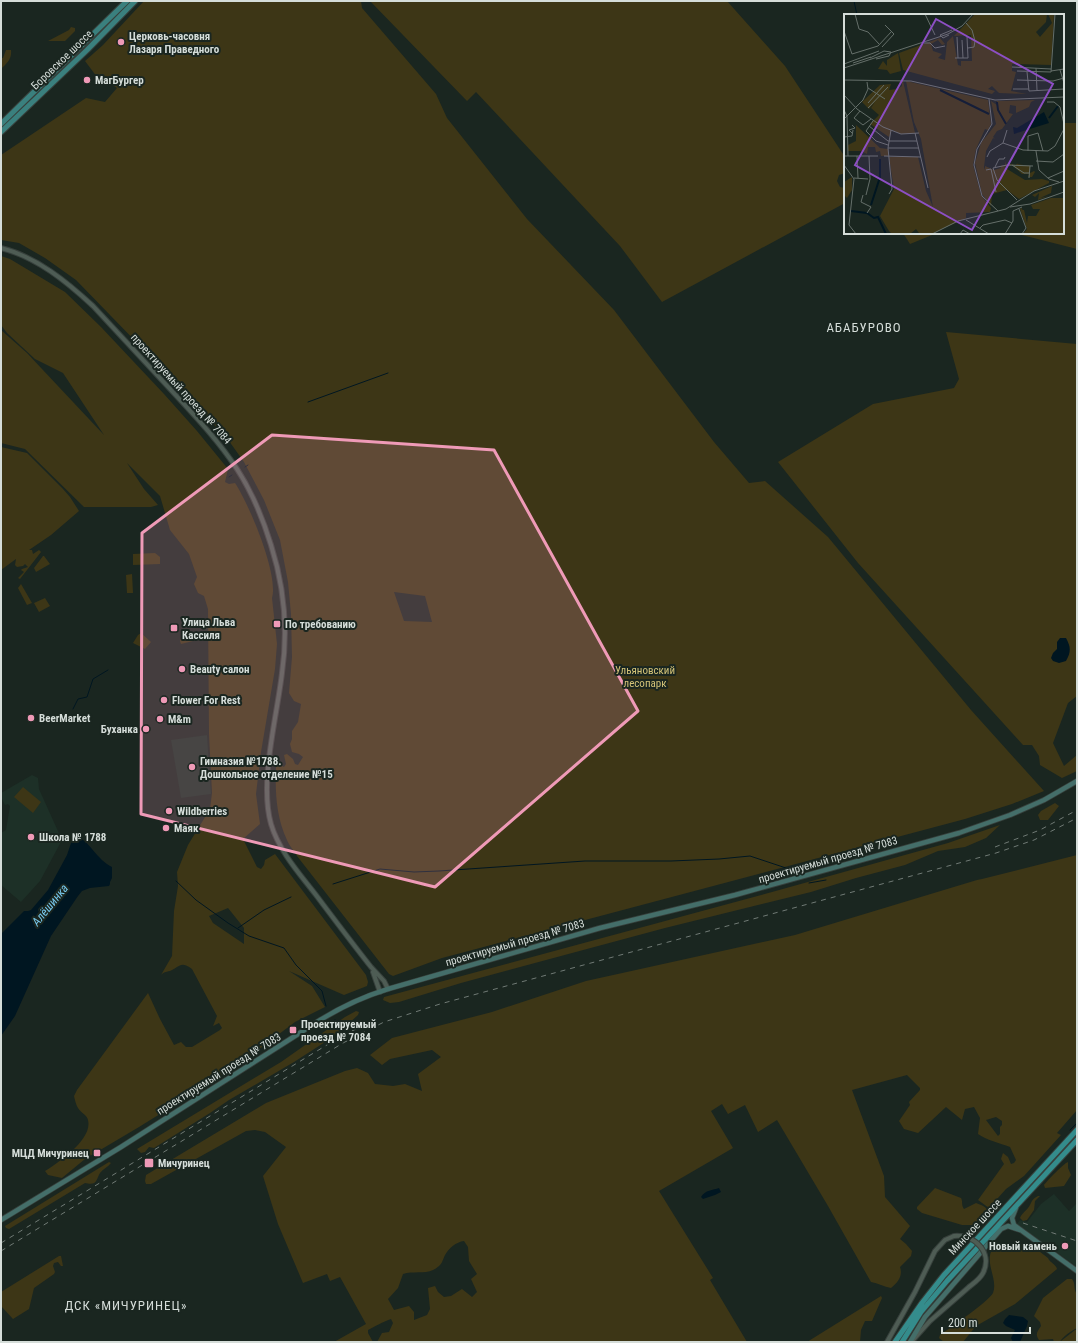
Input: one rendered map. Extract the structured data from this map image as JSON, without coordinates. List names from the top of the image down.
{
  "streets": {
    "highway": ["Минское шоссе"],
    "main road": ["Боровское шоссе", "проектируемый проезд № 7083"],
    "street": ["проектируемый проезд № 7084"]
  },
  "crossings": [
    ["проектируемый проезд № 7084", "проектируемый проезд № 7083"]
  ],
  "districts": ["АБАБУРОВО", "ДСК «МИЧУРИНЕЦ»"],
  "water": ["Алёшинка"],
  "parks": ["Ульяновский лесопарк"],
  "places": {
    "other": [
      "Церковь-часовня Лазаря Праведного",
      "МагБургер",
      "Beauty салон",
      "Flower For Rest",
      "BeerMarket",
      "M&m",
      "Буханка",
      "Гимназия №1788. Дошкольное отделение №15",
      "Wildberries",
      "Маяк",
      "Школа № 1788",
      "Новый камень"
    ],
    "transit": [
      "По требованию",
      "Улица Льва Кассиля",
      "Проектируемый проезд № 7084",
      "МЦД Мичуринец",
      "Мичуринец"
    ]
  },
  "scale_bar": "200 m"
}
